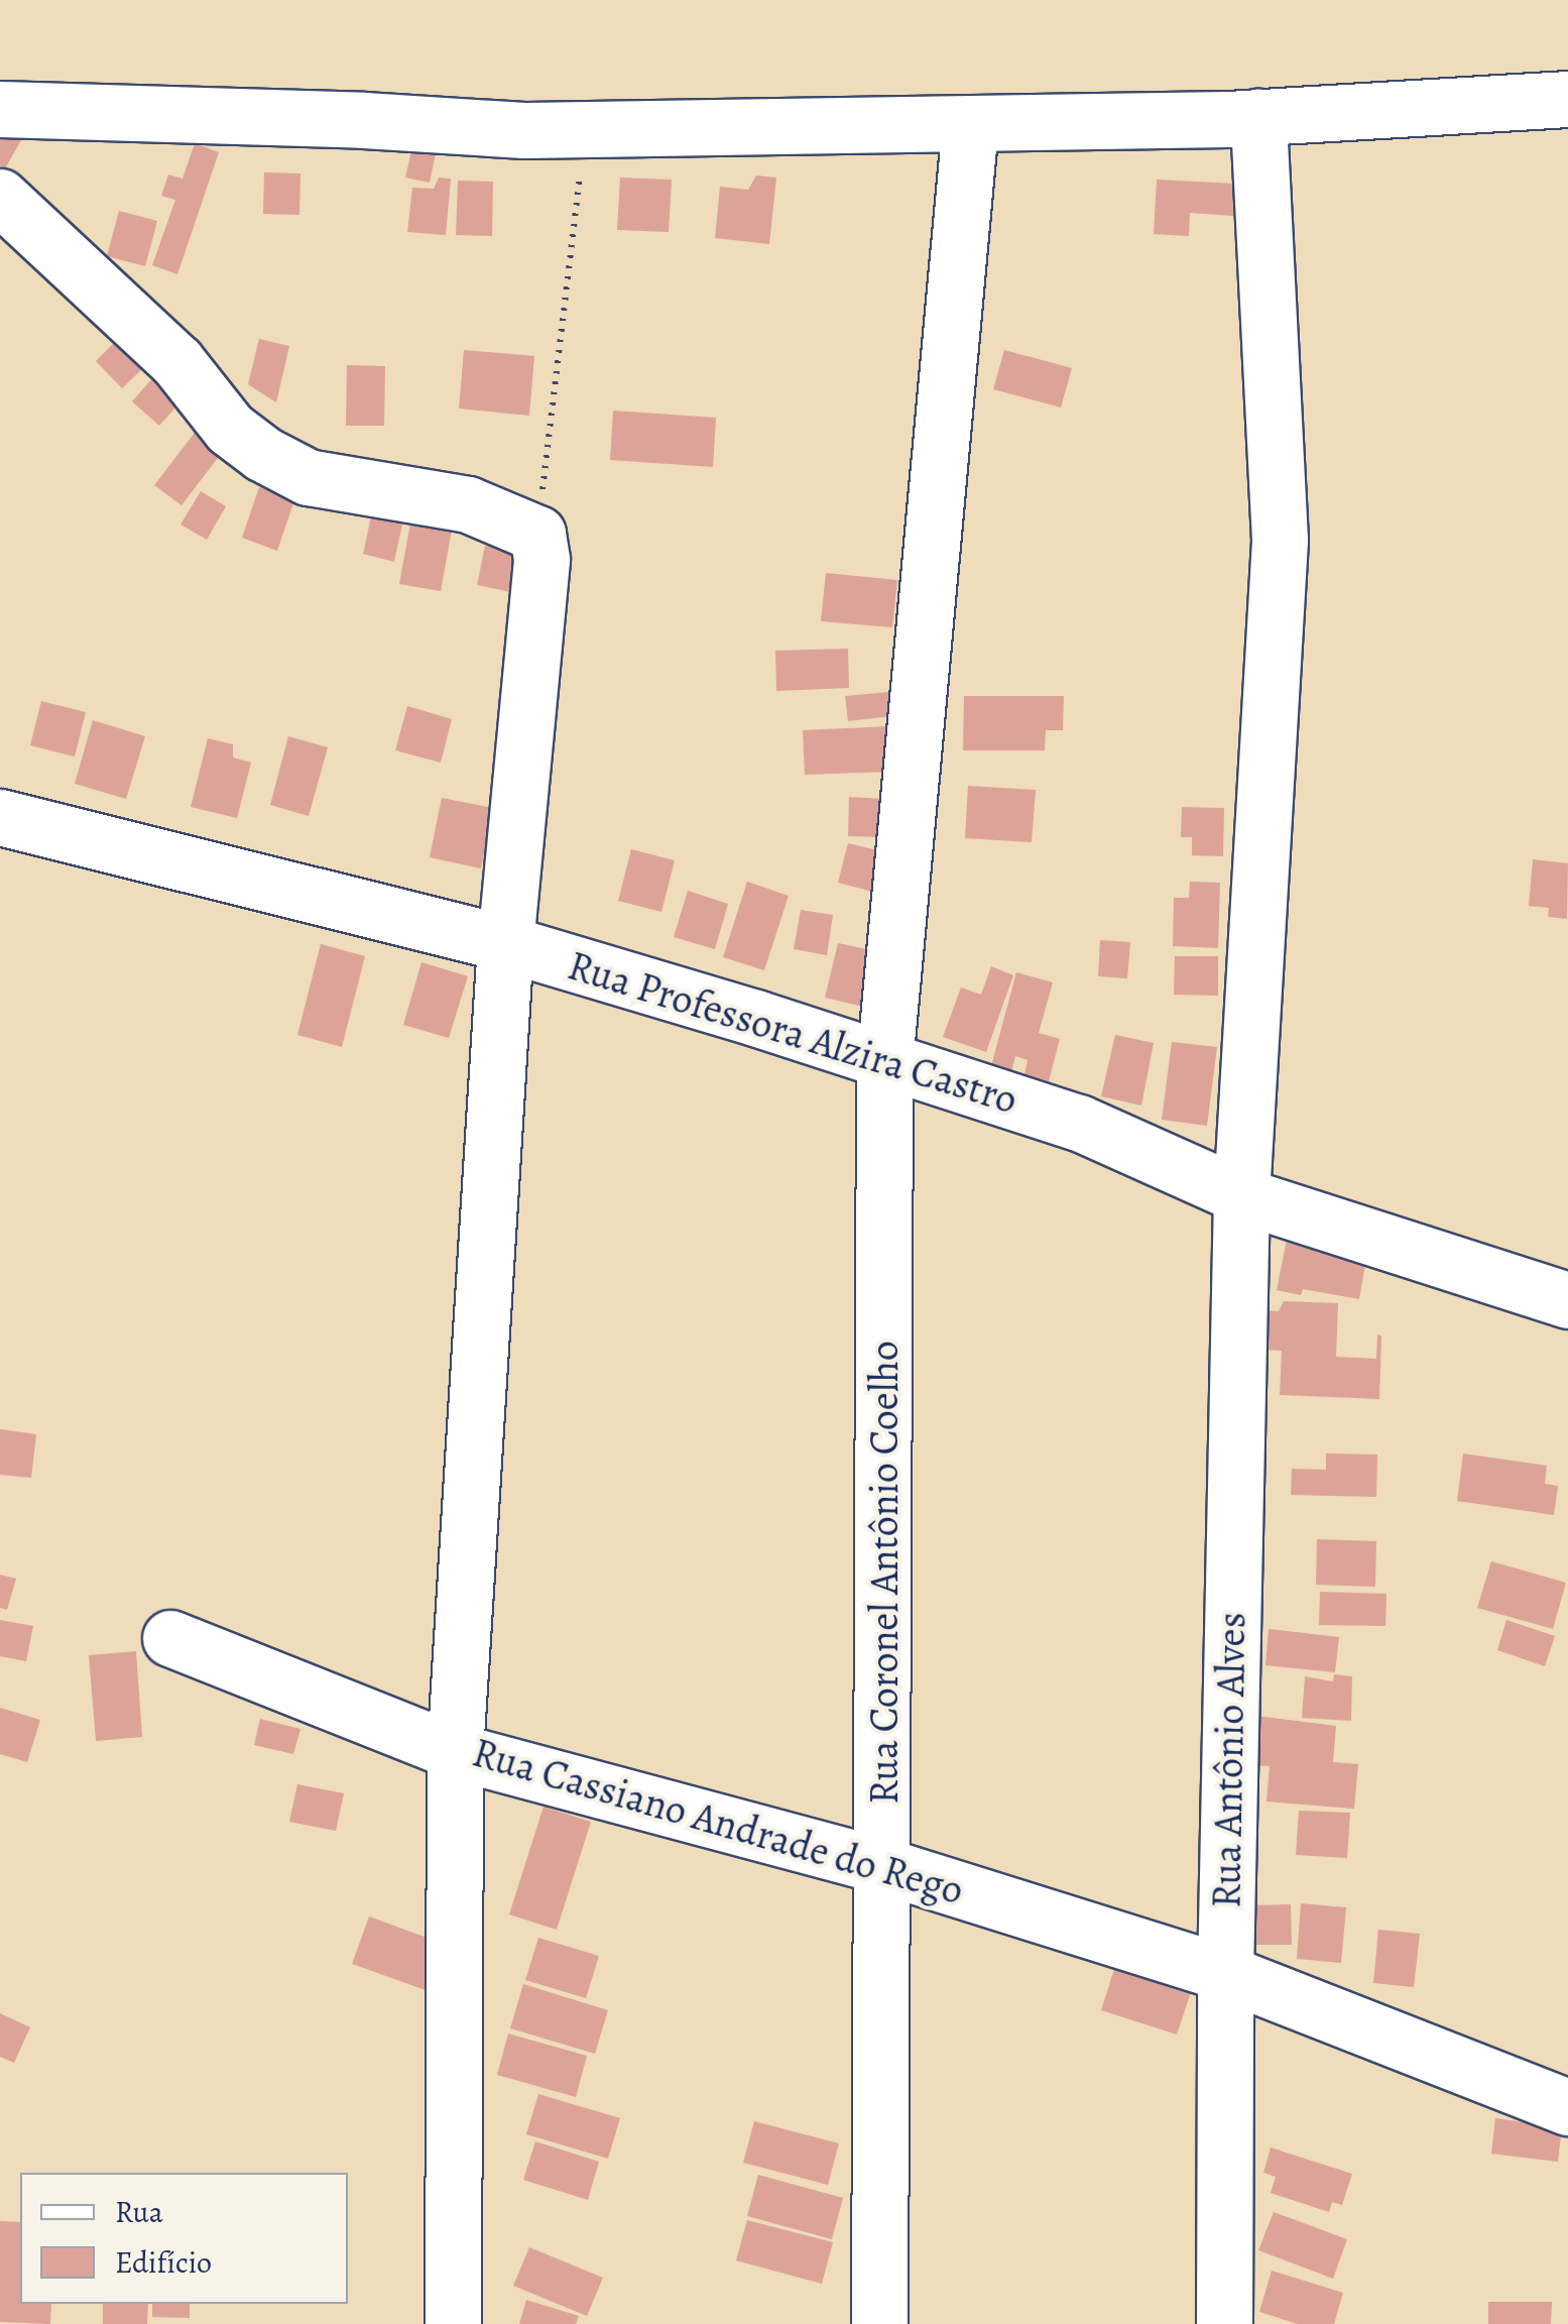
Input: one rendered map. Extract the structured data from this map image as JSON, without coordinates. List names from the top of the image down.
{
  "streets": {
    "street": [
      "Rua Professora Alzira Castro",
      "Rua Coronel Antônio Coelho",
      "Rua Antônio Alves",
      "Rua Cassiano Andrade do Rego"
    ]
  },
  "crossings": [
    ["Rua Professora Alzira Castro", "Rua Coronel Antônio Coelho"],
    ["Rua Professora Alzira Castro", "Rua Antônio Alves"],
    ["Rua Professora Alzira Castro", "Rua Cassiano Andrade do Rego"],
    ["Rua Coronel Antônio Coelho", "Rua Cassiano Andrade do Rego"],
    ["Rua Antônio Alves", "Rua Cassiano Andrade do Rego"]
  ],
  "legend": ["Rua", "Edifício"]
}
